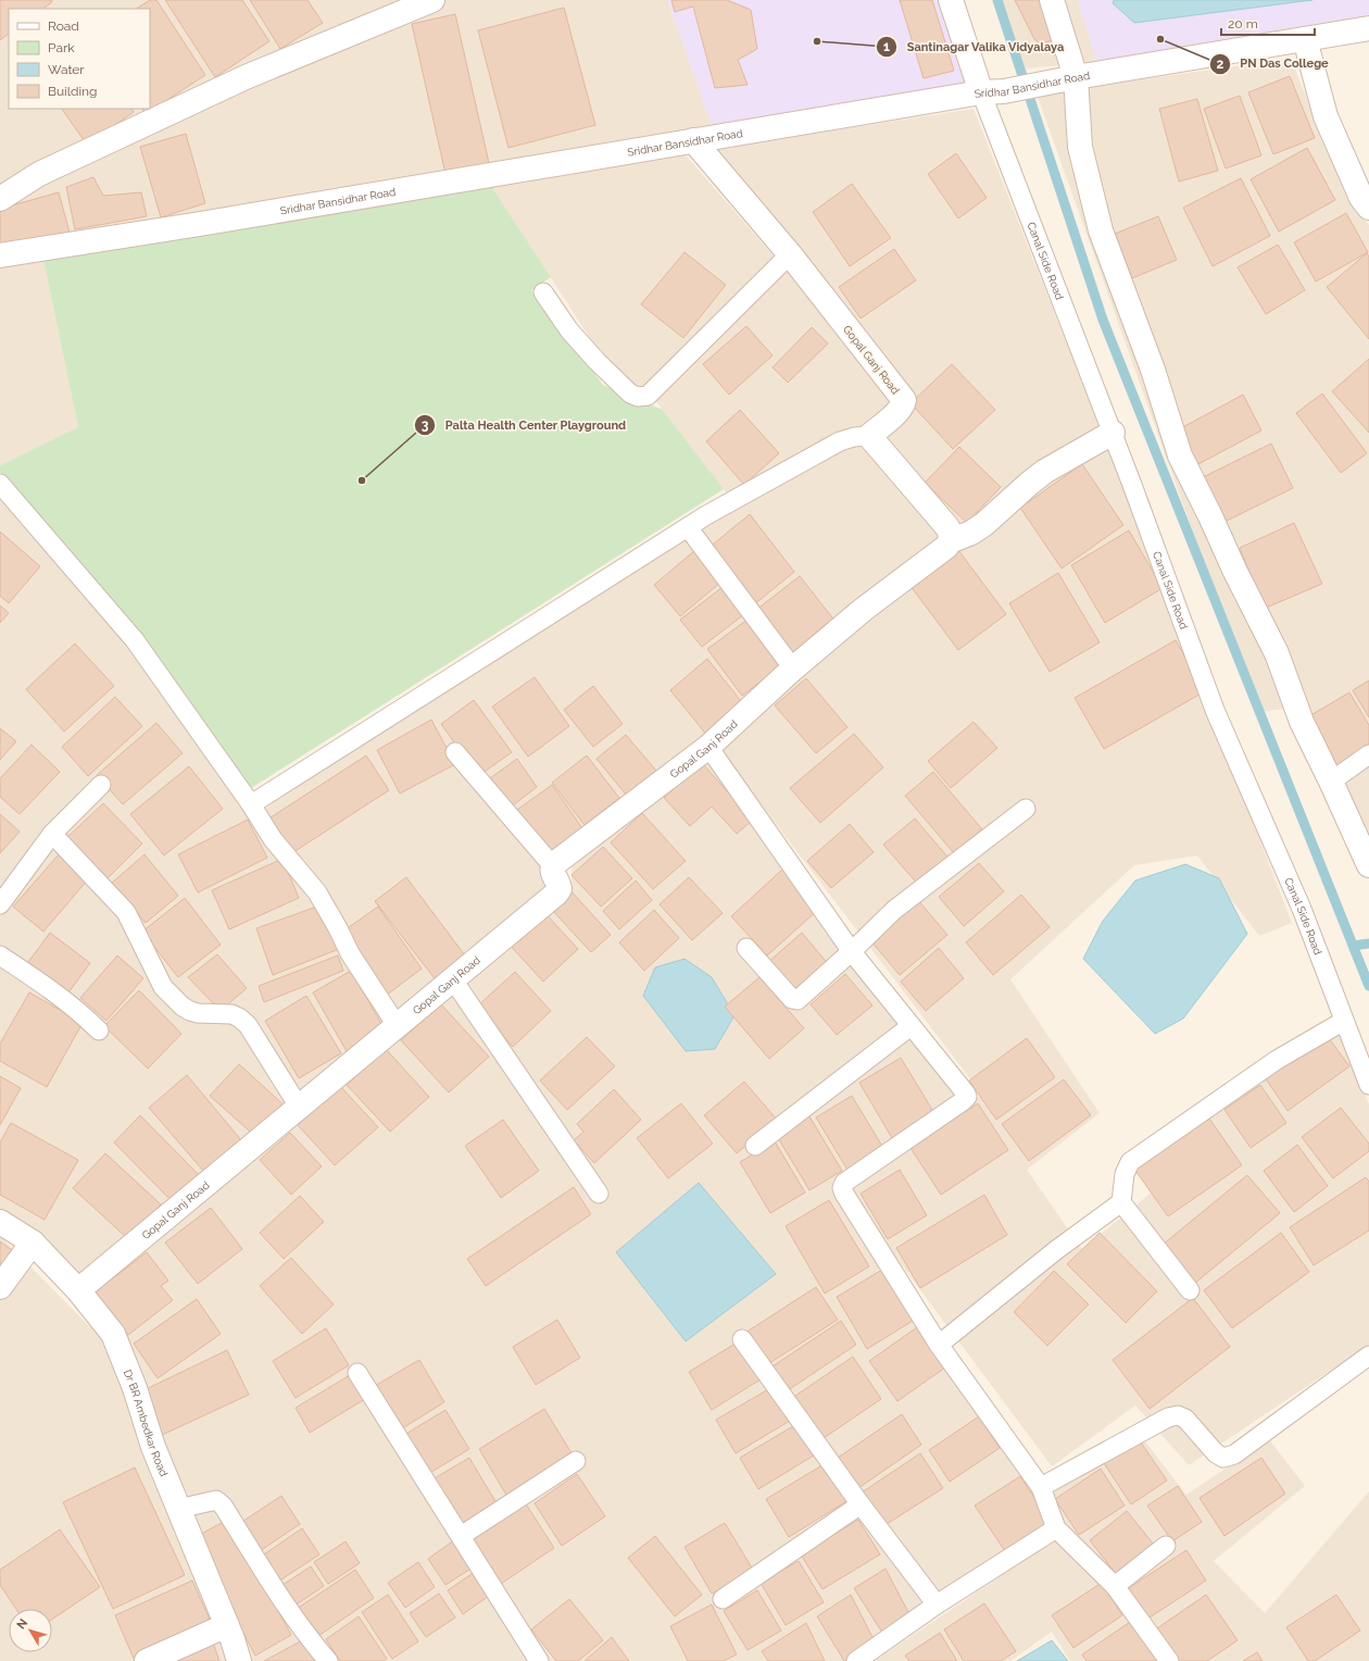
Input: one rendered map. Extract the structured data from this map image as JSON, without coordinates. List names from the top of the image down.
{
  "streets": {
    "street": ["Sridhar Bansidhar Road", "Gopal Ganj Road", "Dr BR Ambedkar Road"],
    "lane": ["Canal Side Road"]
  },
  "crossings": [
    ["Sridhar Bansidhar Road", "Canal Side Road"],
    ["Sridhar Bansidhar Road", "Gopal Ganj Road"],
    ["Gopal Ganj Road", "Dr BR Ambedkar Road"]
  ],
  "places": ["PN Das College", "Santinagar Valika Vidyalaya", "Palta Health Center Playground"],
  "legend": [
    "Road",
    "Park",
    "Water",
    "Building"
  ],
  "scale_bar": "20 m",
  "north": "top left"
}
